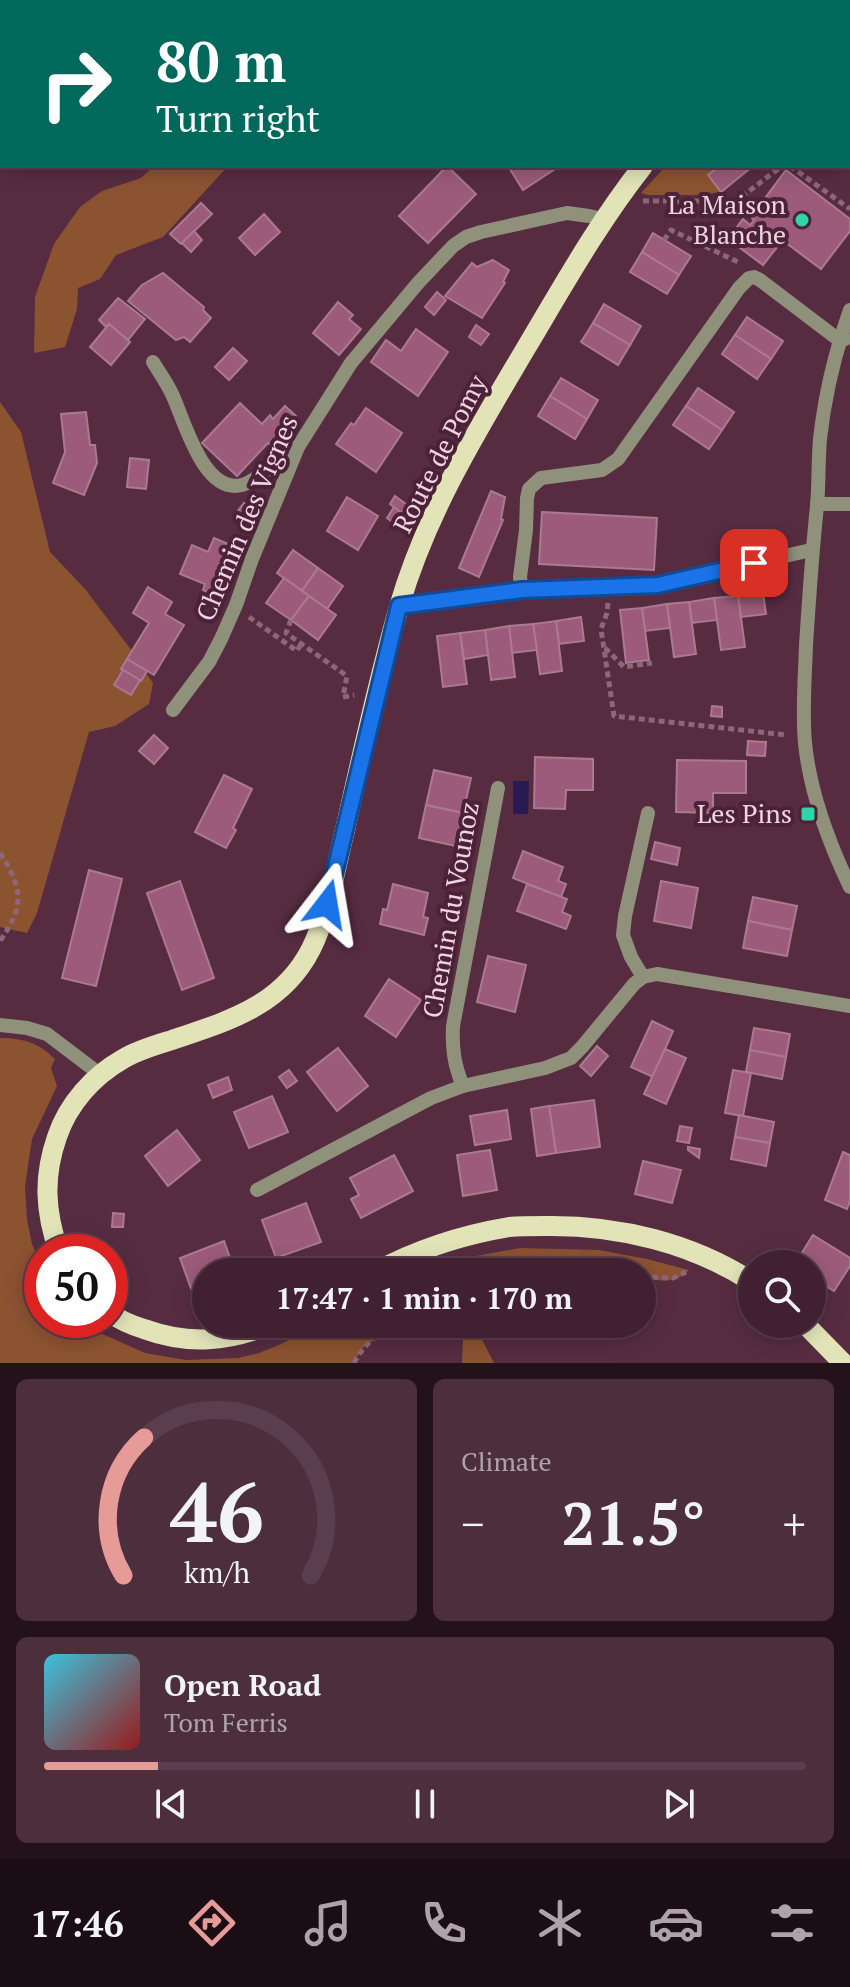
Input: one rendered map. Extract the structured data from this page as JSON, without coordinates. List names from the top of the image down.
{
  "streets": {
    "main road": ["Route de Pomy"],
    "street": ["Chemin des Vignes", "Chemin du Vounoz"]
  },
  "crossings": [
    ["Route de Pomy", "Chemin des Vignes"]
  ],
  "places": {
    "other": ["La Maison Blanche"],
    "transit": ["Les Pins"]
  },
  "page": {
    "turn": ["80 m", "Turn right"],
    "limit": "50",
    "trip": "17:47 · 1 min · 170 m",
    "tile": "Climate",
    "heat": ["−", "21.5°", "+"],
    "song": ["Open Road", "Tom Ferris"],
    "tabs": "17:46",
    "gauge": ["46", "km/h"]
  }
}
